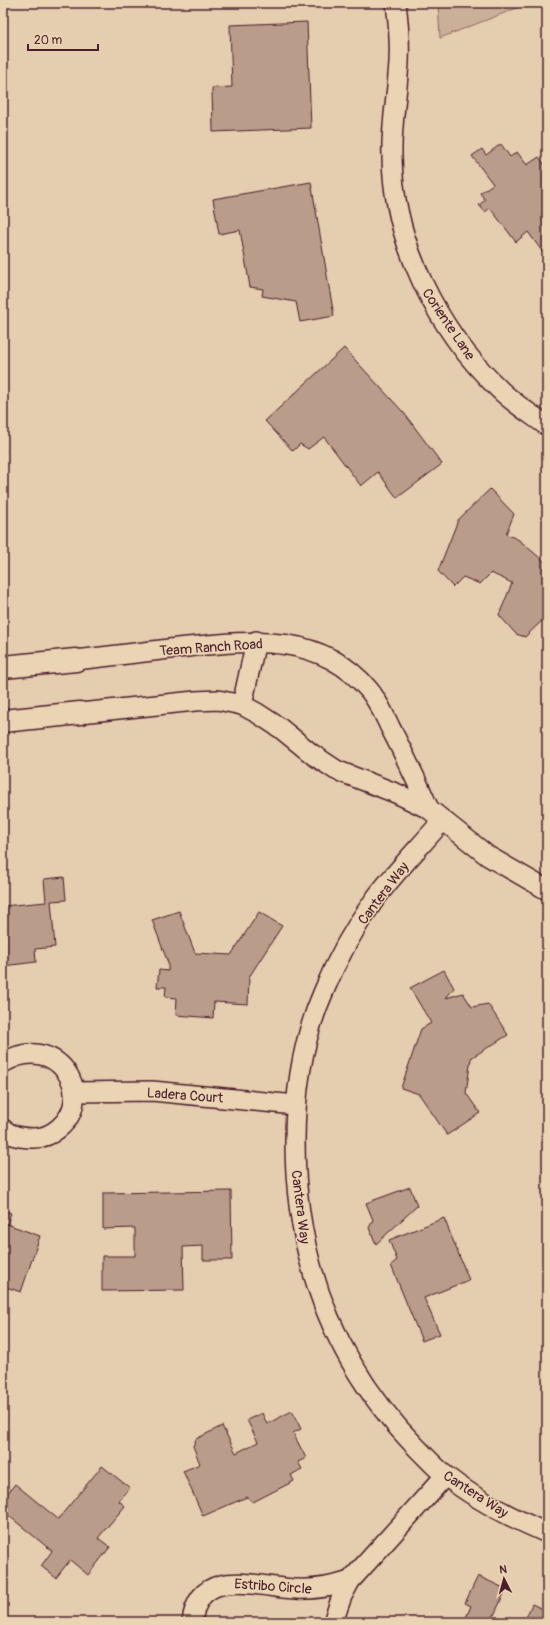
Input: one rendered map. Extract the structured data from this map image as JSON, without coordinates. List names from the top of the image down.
{
  "streets": {
    "street": [
      "Coriente Lane",
      "Team Ranch Road",
      "Cantera Way",
      "Ladera Court",
      "Estribo Circle"
    ]
  },
  "crossings": [
    ["Team Ranch Road", "Cantera Way"],
    ["Cantera Way", "Ladera Court"],
    ["Cantera Way", "Estribo Circle"]
  ],
  "scale_bar": "20 m",
  "north": "top"
}
